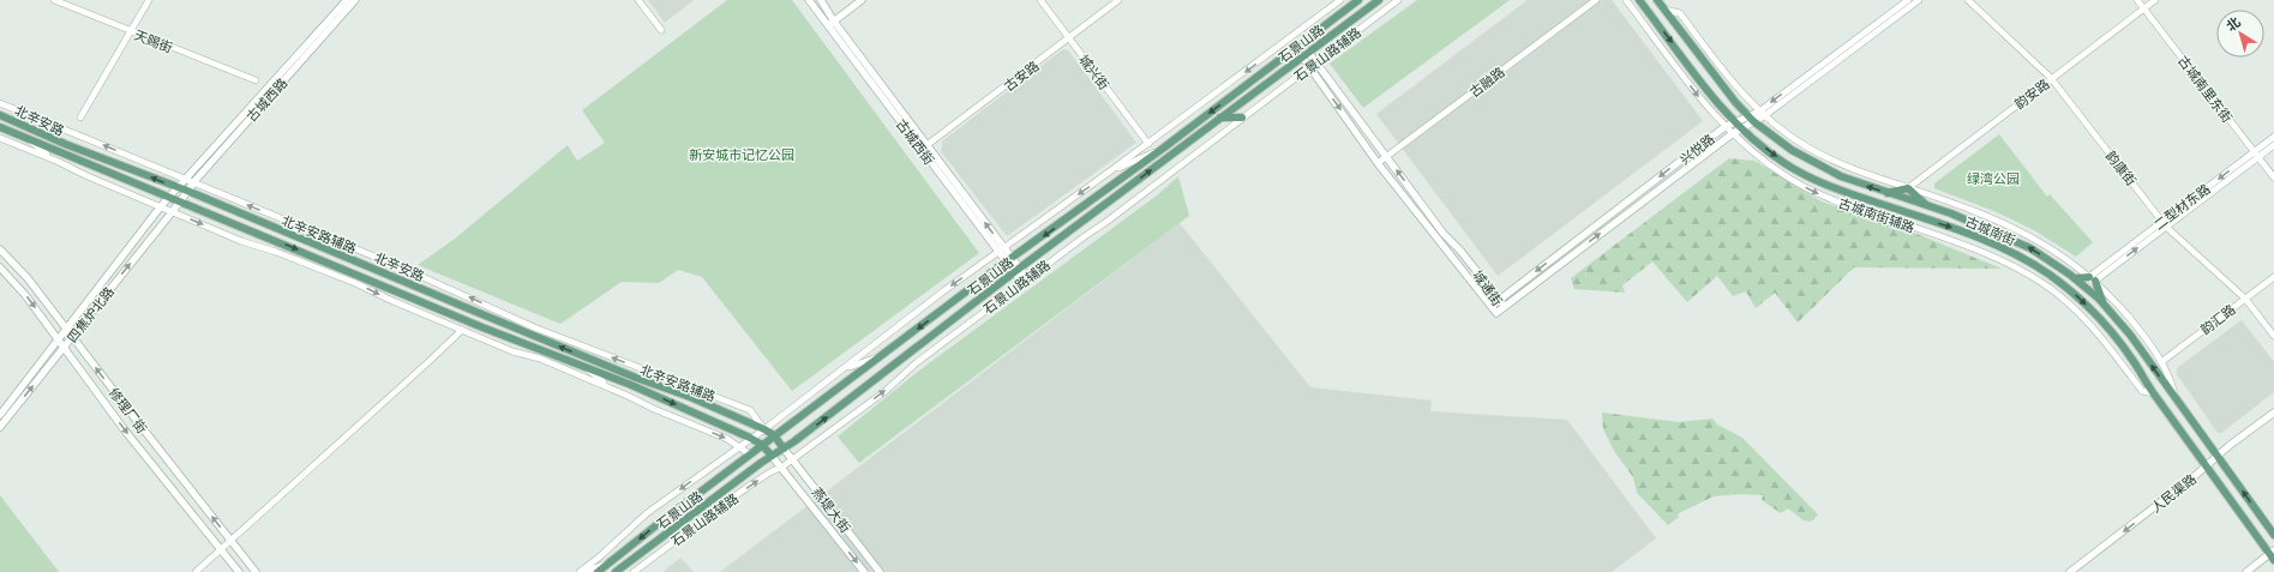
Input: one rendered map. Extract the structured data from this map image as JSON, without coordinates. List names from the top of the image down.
{
  "streets": {
    "main road": [
      "石景山路",
      "古城西路",
      "北辛安路",
      "古城西街",
      "兴悦路",
      "古城南街",
      "城通街",
      "四焦炉北路",
      "修理厂街",
      "人民渠路",
      "燕堤大街"
    ],
    "street": [
      "天赐街",
      "石景山路辅路",
      "城兴街",
      "古安路",
      "古融路",
      "古城南里东街",
      "韵安路",
      "韵康街",
      "二型材东路",
      "古城南街辅路",
      "北辛安路辅路",
      "韵汇路"
    ]
  },
  "crossings": [
    ["石景山路", "北辛安路"],
    ["石景山路", "古城西街"],
    ["石景山路", "城通街"],
    ["石景山路", "燕堤大街"],
    ["石景山路辅路", "古城西街"],
    ["石景山路辅路", "城通街"],
    ["石景山路辅路", "燕堤大街"],
    ["城兴街", "古安路"],
    ["古安路", "古城西街"],
    ["古融路", "城通街"],
    ["古城南里东街", "韵安路"],
    ["古城南里东街", "二型材东路"],
    ["韵安路", "韵康街"],
    ["古城西路", "北辛安路"],
    ["古城西路", "北辛安路辅路"],
    ["古城西路", "四焦炉北路"],
    ["北辛安路", "北辛安路辅路"],
    ["北辛安路", "四焦炉北路"],
    ["北辛安路", "燕堤大街"],
    ["兴悦路", "古城南街辅路"],
    ["兴悦路", "古城南街"],
    ["兴悦路", "城通街"],
    ["韵康街", "二型材东路"],
    ["韵康街", "韵汇路"],
    ["古城南街辅路", "古城南街"],
    ["古城南街", "人民渠路"],
    ["四焦炉北路", "修理厂街"]
  ],
  "one_way": ["人民渠路"],
  "parks": ["新安城市记忆公园", "绿湾公园"],
  "north": "top left"
}
